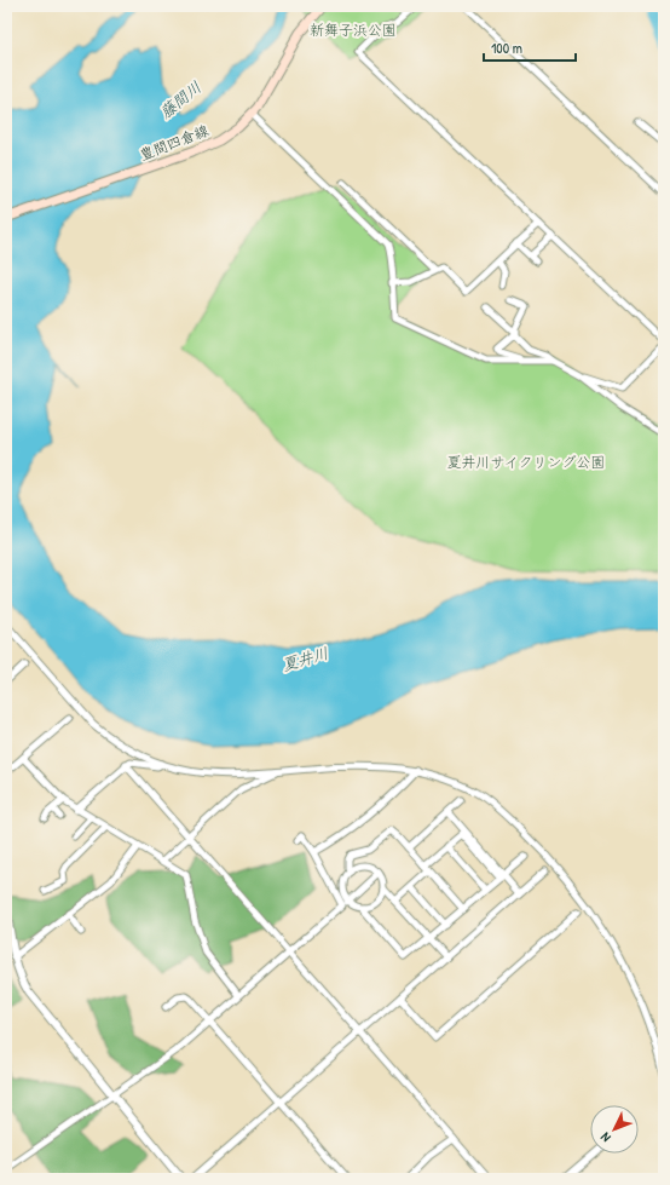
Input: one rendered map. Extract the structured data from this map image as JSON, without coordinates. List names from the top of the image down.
{
  "streets": {
    "main road": ["豊間四倉線"]
  },
  "water": ["藤間川", "夏井川"],
  "parks": ["新舞子浜公園", "夏井川サイクリング公園"],
  "scale_bar": "100 m",
  "north": "bottom left"
}
